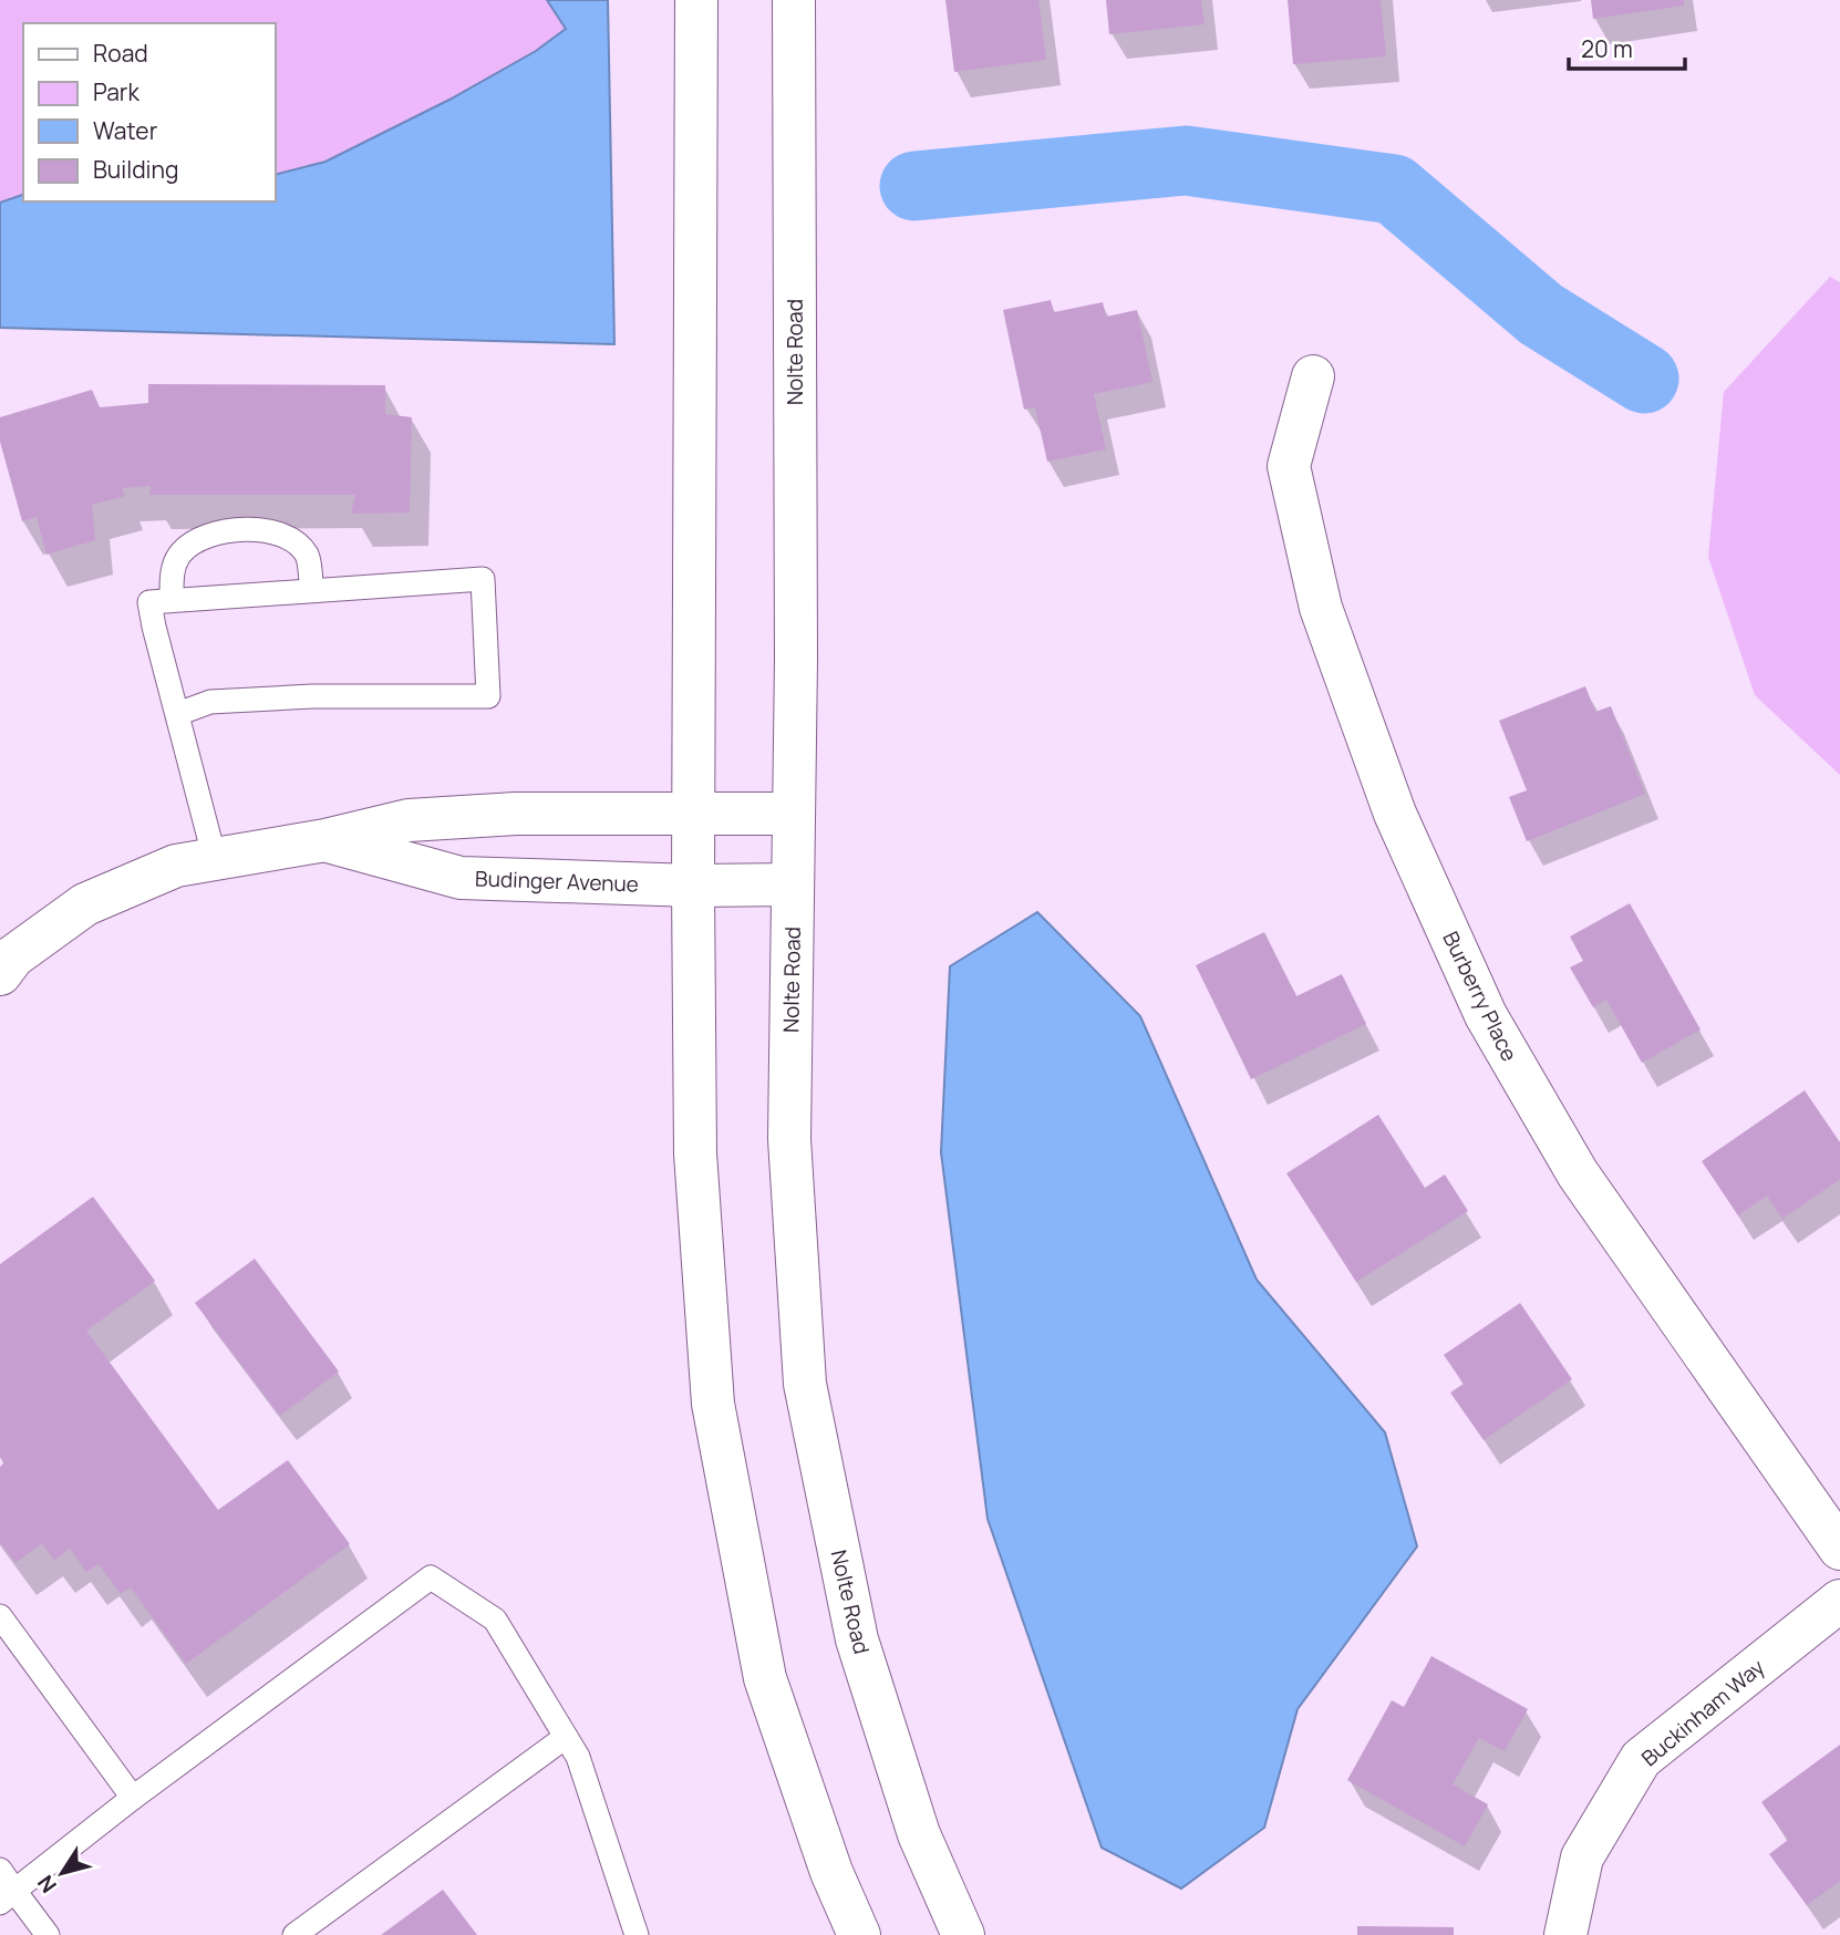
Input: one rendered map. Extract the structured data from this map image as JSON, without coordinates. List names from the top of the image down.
{
  "streets": {
    "street": [
      "Nolte Road",
      "Budinger Avenue",
      "Burberry Place",
      "Buckinham Way"
    ]
  },
  "crossings": [
    ["Nolte Road", "Budinger Avenue"]
  ],
  "legend": [
    "Road",
    "Park",
    "Water",
    "Building"
  ],
  "scale_bar": "20 m",
  "north": "bottom left"
}
